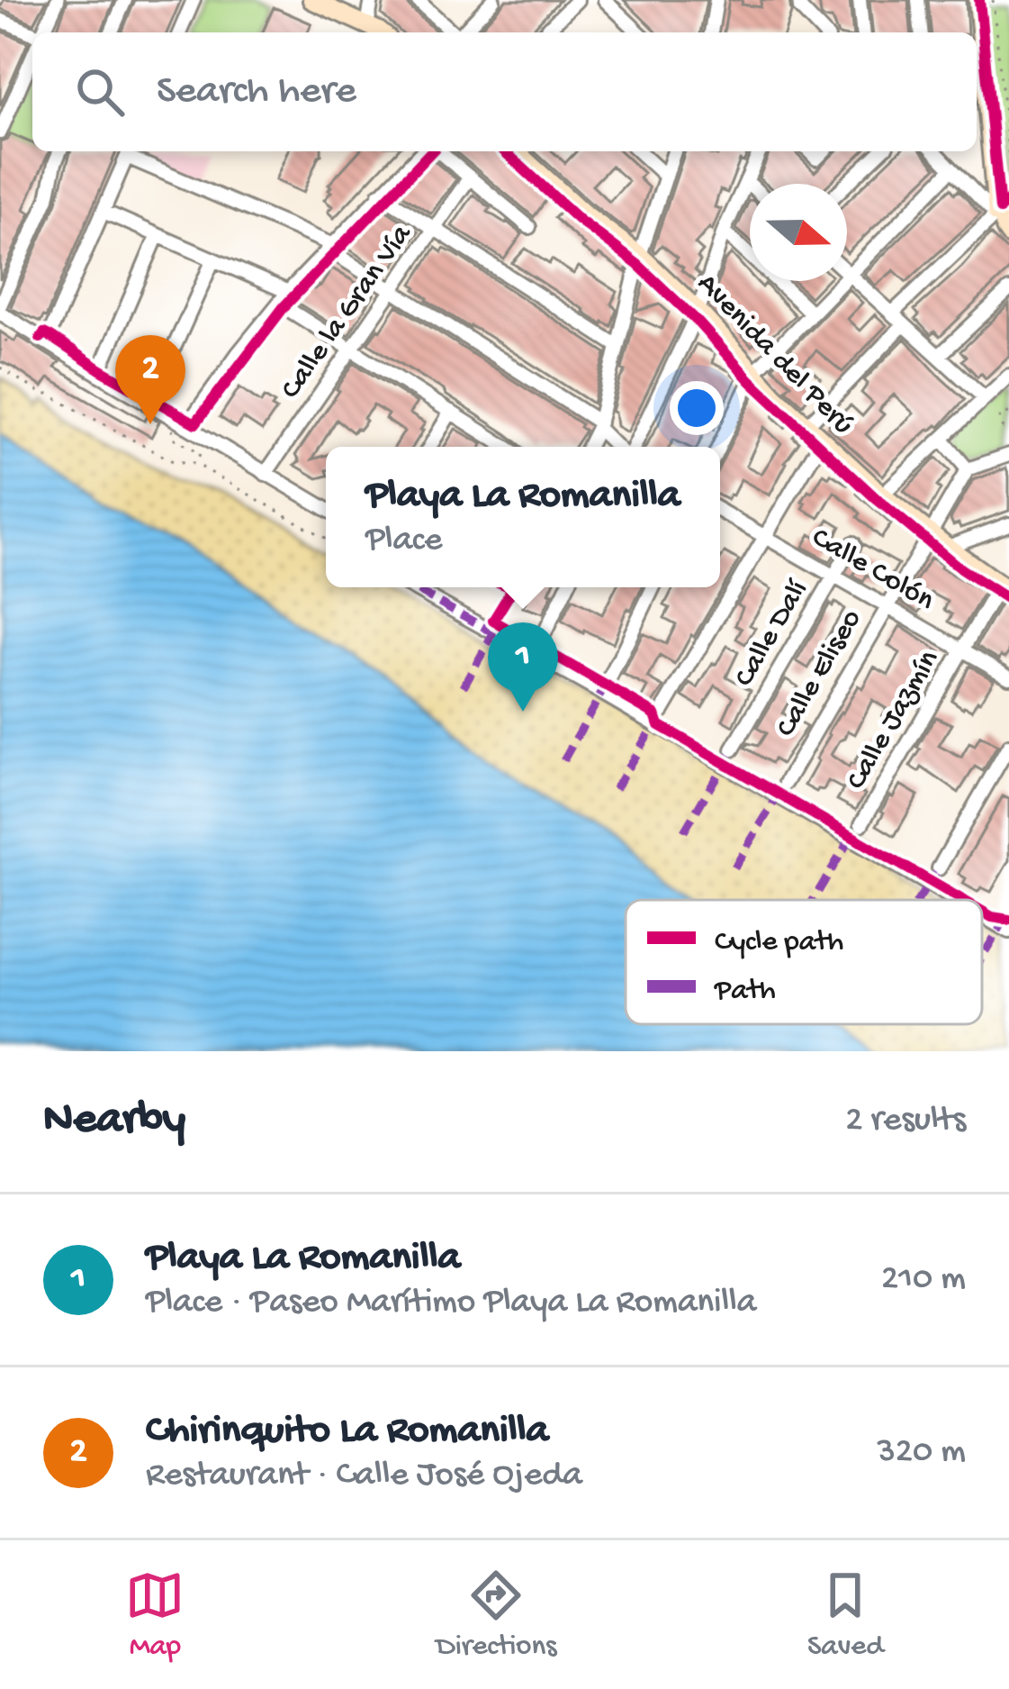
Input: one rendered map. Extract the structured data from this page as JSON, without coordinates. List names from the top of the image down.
{
  "streets": {
    "street": [
      "Calle la Gran Vía",
      "Avenida del Perú",
      "Calle Colón",
      "Calle Dalí",
      "Calle Eliseo",
      "Calle Jazmín"
    ]
  },
  "crossings": [
    ["Avenida del Perú", "Calle Eliseo"],
    ["Avenida del Perú", "Calle Jazmín"],
    ["Calle Colón", "Calle Dalí"],
    ["Calle Colón", "Calle Eliseo"],
    ["Calle Colón", "Calle Jazmín"]
  ],
  "legend": ["Cycle path", "Path"],
  "north": "right",
  "page": {
    "search": "Search here",
    "pins": ["2", "1"],
    "popup": ["Playa La Romanilla", "Place"],
    "heading": ["Nearby", "2 results"],
    "list": [
      {
        "mark": "1",
        "name": "Playa La Romanilla",
        "note": "Place · Paseo Marítimo Playa La Romanilla",
        "value": "210 m"
      },
      {
        "mark": "2",
        "name": "Chirinquito La Romanilla",
        "note": "Restaurant · Calle José Ojeda",
        "value": "320 m"
      }
    ],
    "nav": ["Map", "Directions", "Saved"]
  }
}
